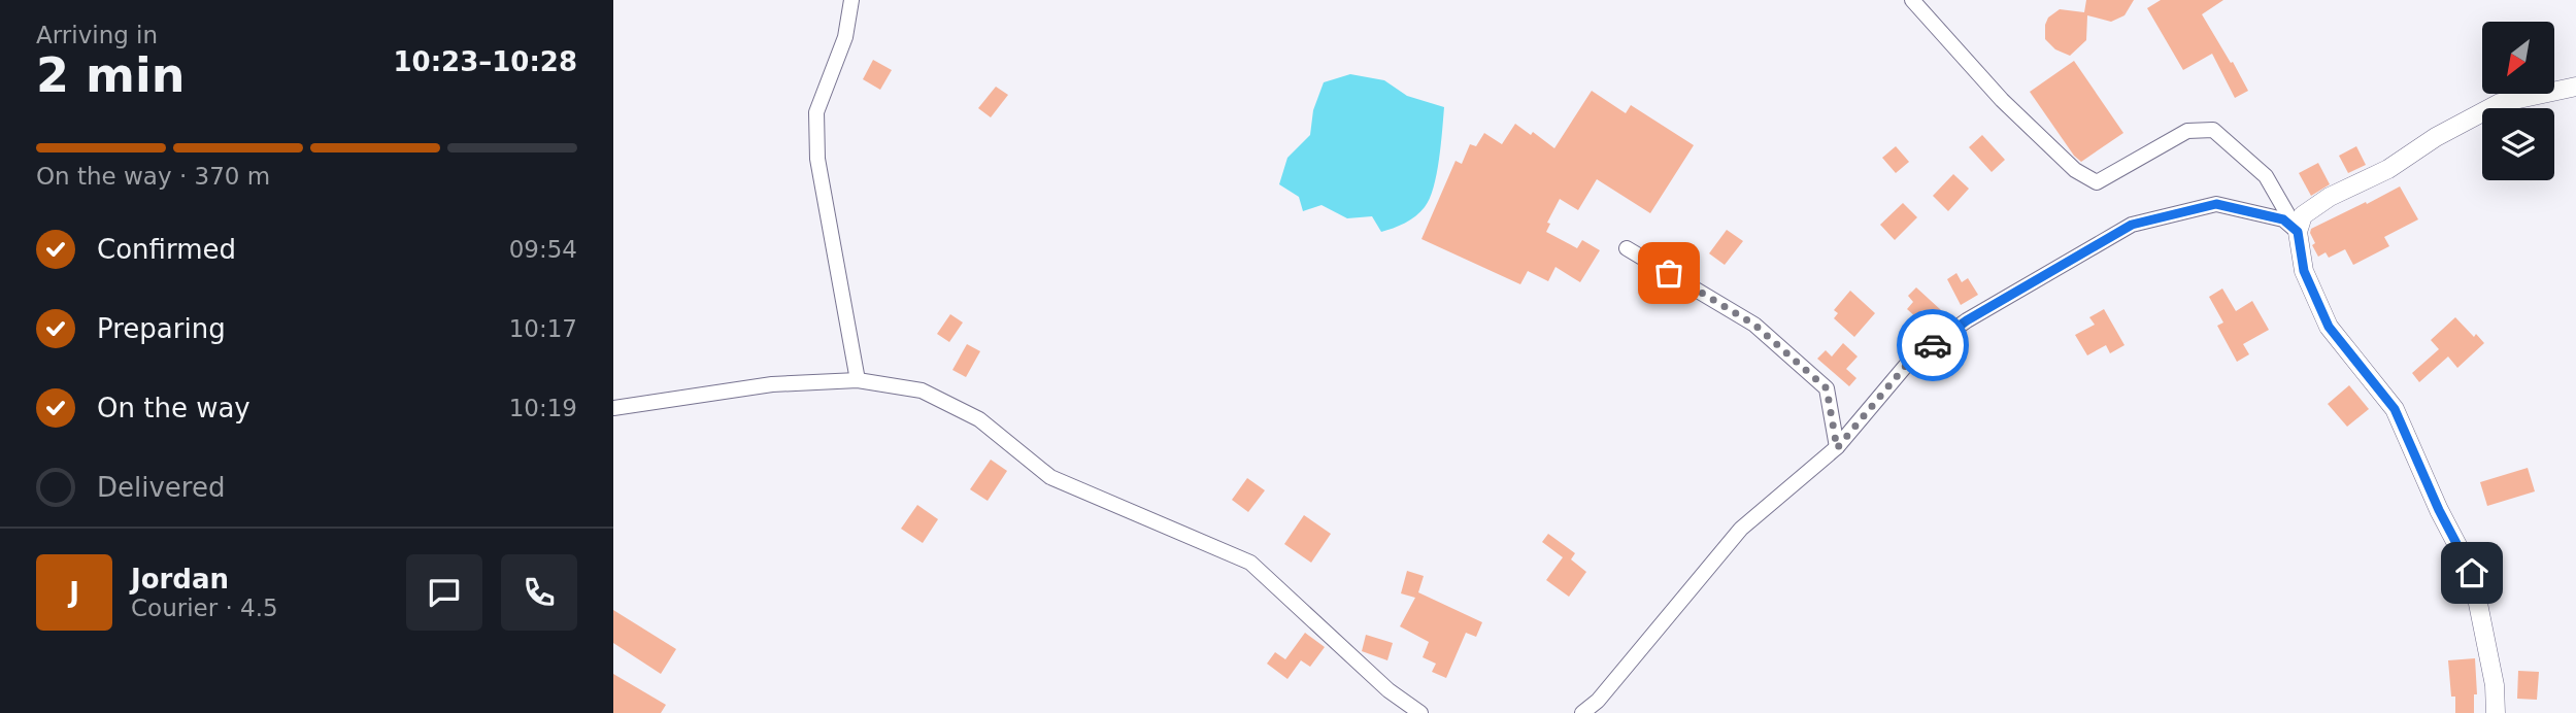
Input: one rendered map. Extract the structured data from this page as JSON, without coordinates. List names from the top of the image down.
{
  "north": "bottom left",
  "page": {
    "heading": ["2 min", "Arriving in", "10:23–10:28"],
    "panel": ["Jordan", "Courier · 4.5"],
    "bar": "On the way · 370 m",
    "list": [
      ["Confirmed", "09:54"],
      ["Preparing", "10:17"],
      ["On the way", "10:19"],
      "Delivered"
    ],
    "round": "J"
  }
}
